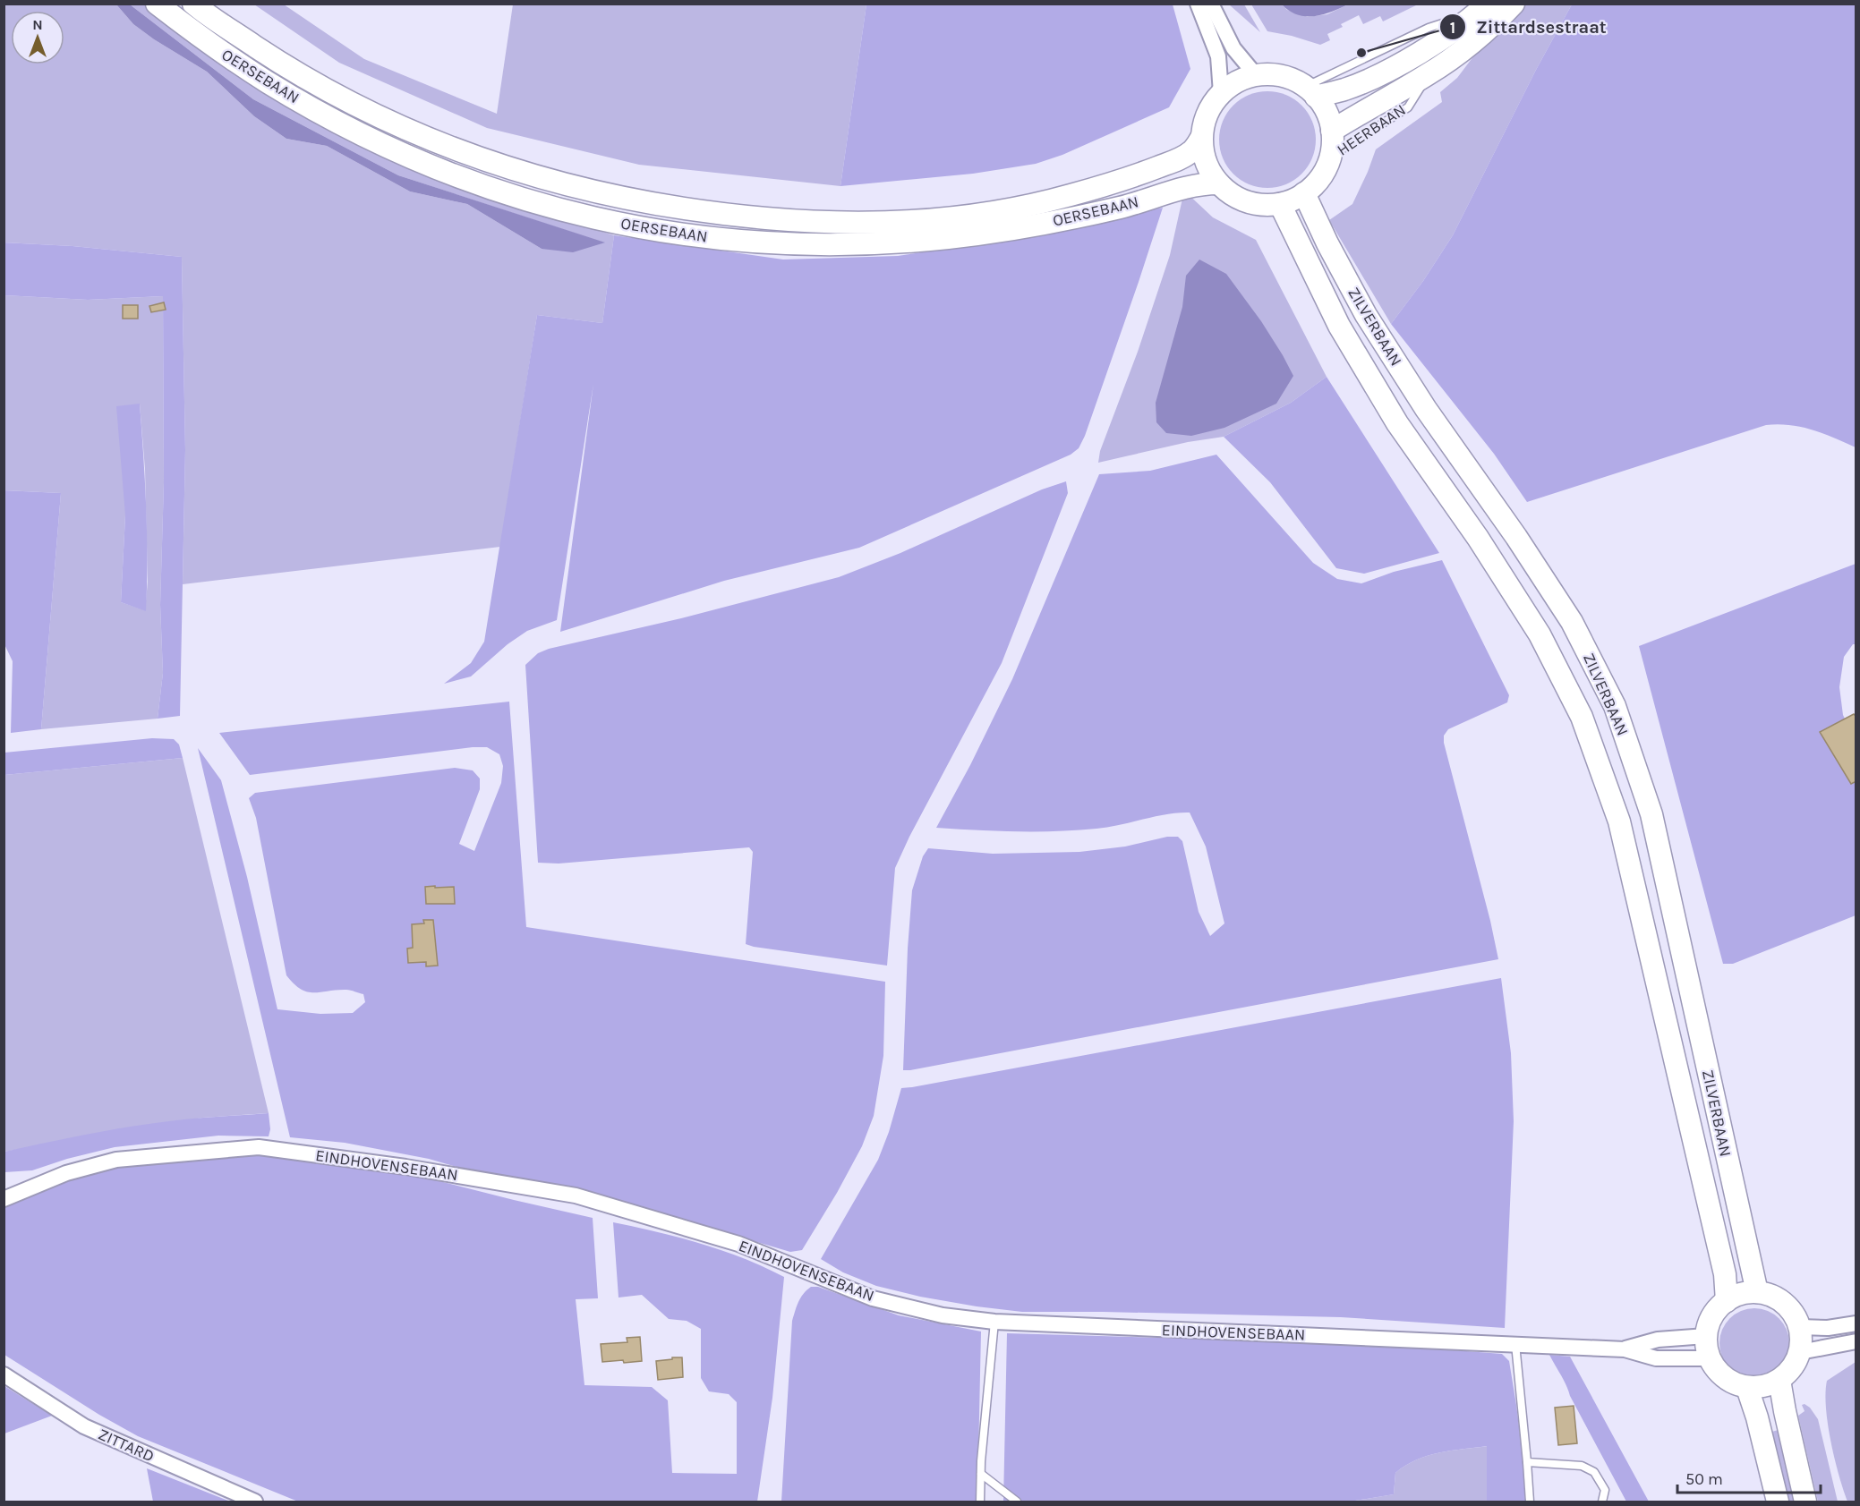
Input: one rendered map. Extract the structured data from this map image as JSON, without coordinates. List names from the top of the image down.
{
  "streets": {
    "main road": ["OERSEBAAN", "HEERBAAN", "ZILVERBAAN"],
    "street": ["EINDHOVENSEBAAN", "ZITTARD"]
  },
  "crossings": [
    ["OERSEBAAN", "HEERBAAN"],
    ["OERSEBAAN", "ZILVERBAAN"],
    ["HEERBAAN", "ZILVERBAAN"],
    ["ZILVERBAAN", "EINDHOVENSEBAAN"]
  ],
  "places": ["Zittardsestraat"],
  "scale_bar": "50 m",
  "north": "top"
}
